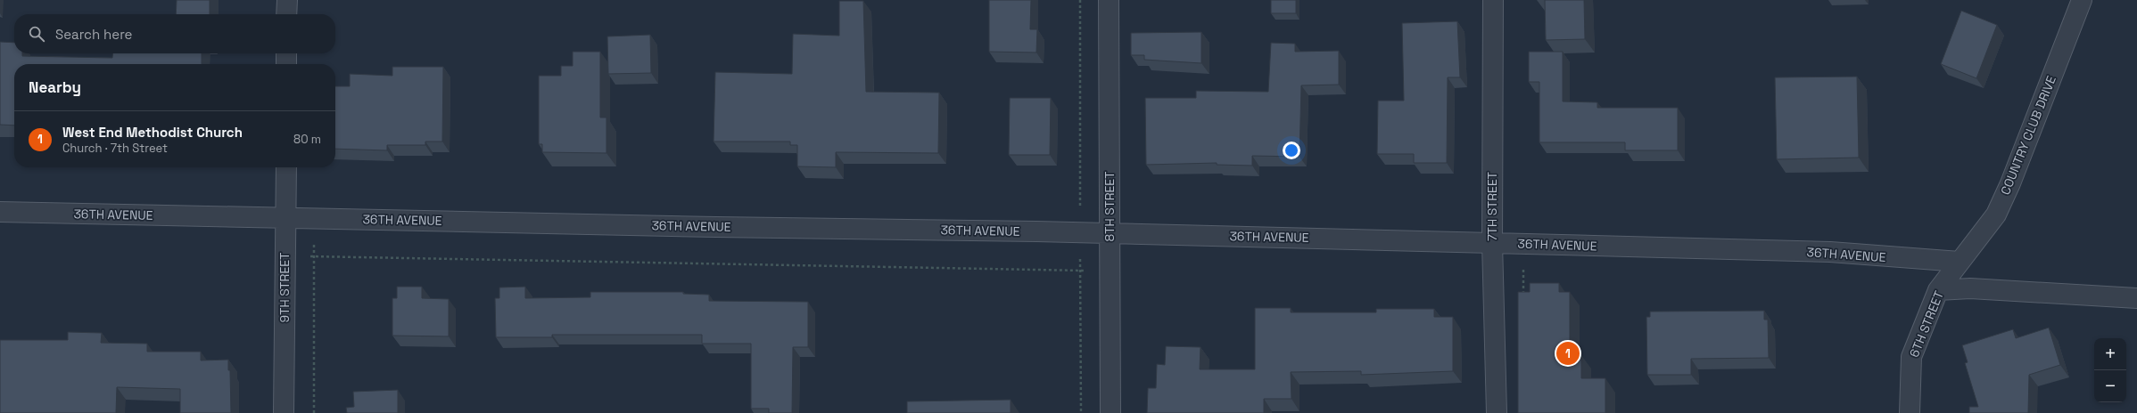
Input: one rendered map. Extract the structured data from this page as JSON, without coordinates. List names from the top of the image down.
{
  "streets": {
    "street": [
      "COUNTRY CLUB DRIVE",
      "8TH STREET",
      "7TH STREET",
      "36TH AVENUE",
      "9TH STREET",
      "6TH STREET"
    ]
  },
  "crossings": [
    ["COUNTRY CLUB DRIVE", "36TH AVENUE"],
    ["COUNTRY CLUB DRIVE", "6TH STREET"],
    ["8TH STREET", "36TH AVENUE"],
    ["7TH STREET", "36TH AVENUE"],
    ["36TH AVENUE", "9TH STREET"],
    ["36TH AVENUE", "6TH STREET"]
  ],
  "page": {
    "search": "Search here",
    "heading": "Nearby",
    "list": [
      {
        "mark": "1",
        "name": "West End Methodist Church",
        "note": "Church · 7th Street",
        "value": "80 m"
      }
    ],
    "map_buttons": ["+", "−"],
    "pins": "1"
  }
}
